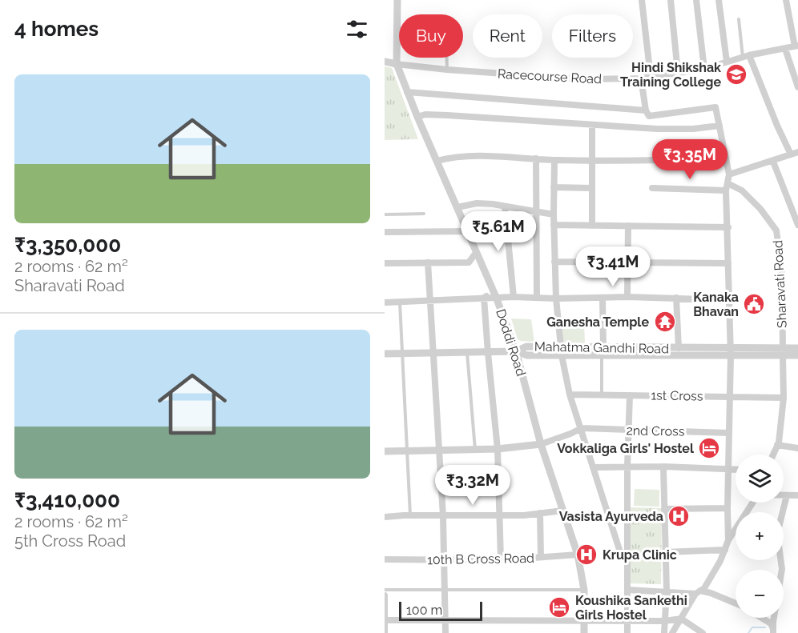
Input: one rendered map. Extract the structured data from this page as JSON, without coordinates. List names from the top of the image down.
{
  "streets": {
    "street": [
      "Racecourse Road",
      "Sharavati Road",
      "Doddi Road",
      "Mahatma Gandhi Road",
      "1st Cross",
      "2nd Cross",
      "10th B Cross Road"
    ]
  },
  "crossings": [
    ["Racecourse Road", "Doddi Road"],
    ["Sharavati Road", "Mahatma Gandhi Road"],
    ["Sharavati Road", "1st Cross"],
    ["Doddi Road", "Mahatma Gandhi Road"],
    ["Doddi Road", "10th B Cross Road"]
  ],
  "places": {
    "school or university": ["Hindi Shikshak Training College"],
    "public building": ["Kanaka Bhavan"],
    "temple": ["Ganesha Temple"],
    "hotel": ["Vokkaliga Girls' Hostel", "Koushika Sankethi Girls Hostel"],
    "hospital": ["Vasista Ayurveda", "Krupa Clinic"]
  },
  "scale_bar": "100 m",
  "page": {
    "heading": "4 homes",
    "chip": ["Buy", "Rent", "Filters"],
    "list": [
      {
        "name": "₹3,350,000",
        "note": "2 rooms · 62 m² · Sharavati Road"
      },
      {
        "name": "₹3,410,000",
        "note": "2 rooms · 62 m² · 5th Cross Road"
      }
    ],
    "price": [
      "₹3.35M",
      "₹5.61M",
      "₹3.41M",
      "₹3.32M"
    ],
    "map_buttons": ["+", "−"],
    "scale": "100 m"
  }
}
